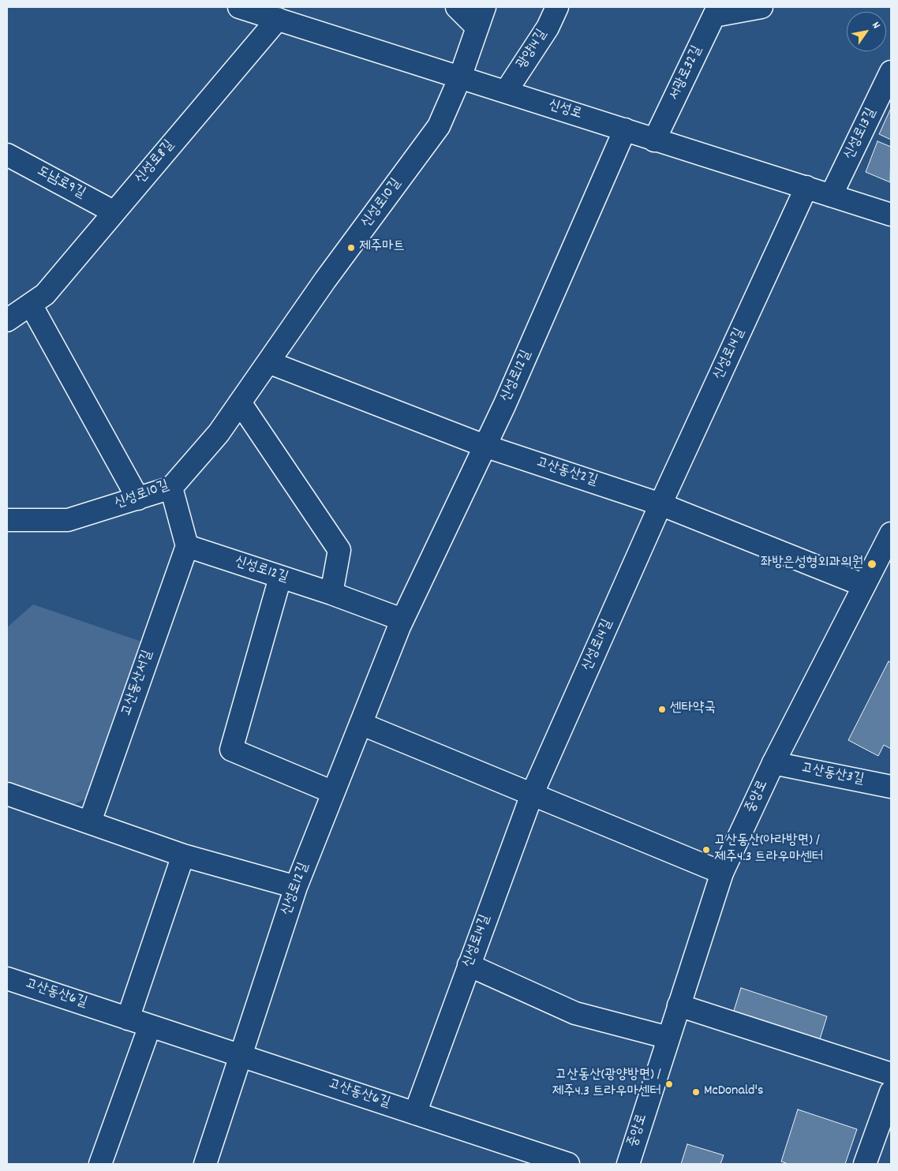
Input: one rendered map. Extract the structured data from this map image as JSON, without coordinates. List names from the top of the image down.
{
  "streets": {
    "street": [
      "광양14길",
      "서광로32길",
      "신성로",
      "신성로13길",
      "신성로8길",
      "도남로9길",
      "신성로10길",
      "신성로14길",
      "신성로12길",
      "고산동산2길",
      "고산동산서길",
      "고산동산3길",
      "중앙로",
      "고산동산6길"
    ]
  },
  "crossings": [
    ["광양14길", "신성로"],
    ["서광로32길", "신성로"],
    ["신성로", "신성로13길"],
    ["신성로", "신성로8길"],
    ["신성로", "신성로10길"],
    ["신성로", "신성로14길"],
    ["신성로", "신성로12길"],
    ["신성로8길", "도남로9길"],
    ["신성로10길", "고산동산2길"],
    ["신성로14길", "고산동산2길"],
    ["신성로14길", "고산동산6길"],
    ["신성로12길", "고산동산2길"],
    ["신성로12길", "고산동산서길"],
    ["신성로12길", "고산동산6길"],
    ["고산동산2길", "중앙로"],
    ["고산동산3길", "중앙로"]
  ],
  "places": [
    "제주마트",
    "좌방은성형외과의원",
    "센타약국",
    "고산동산(아라방면) / 제주4.3 트라우마센터",
    "고산동산(광양방면) / 제주4.3 트라우마센터",
    "McDonald's"
  ],
  "north": "top right"
}
